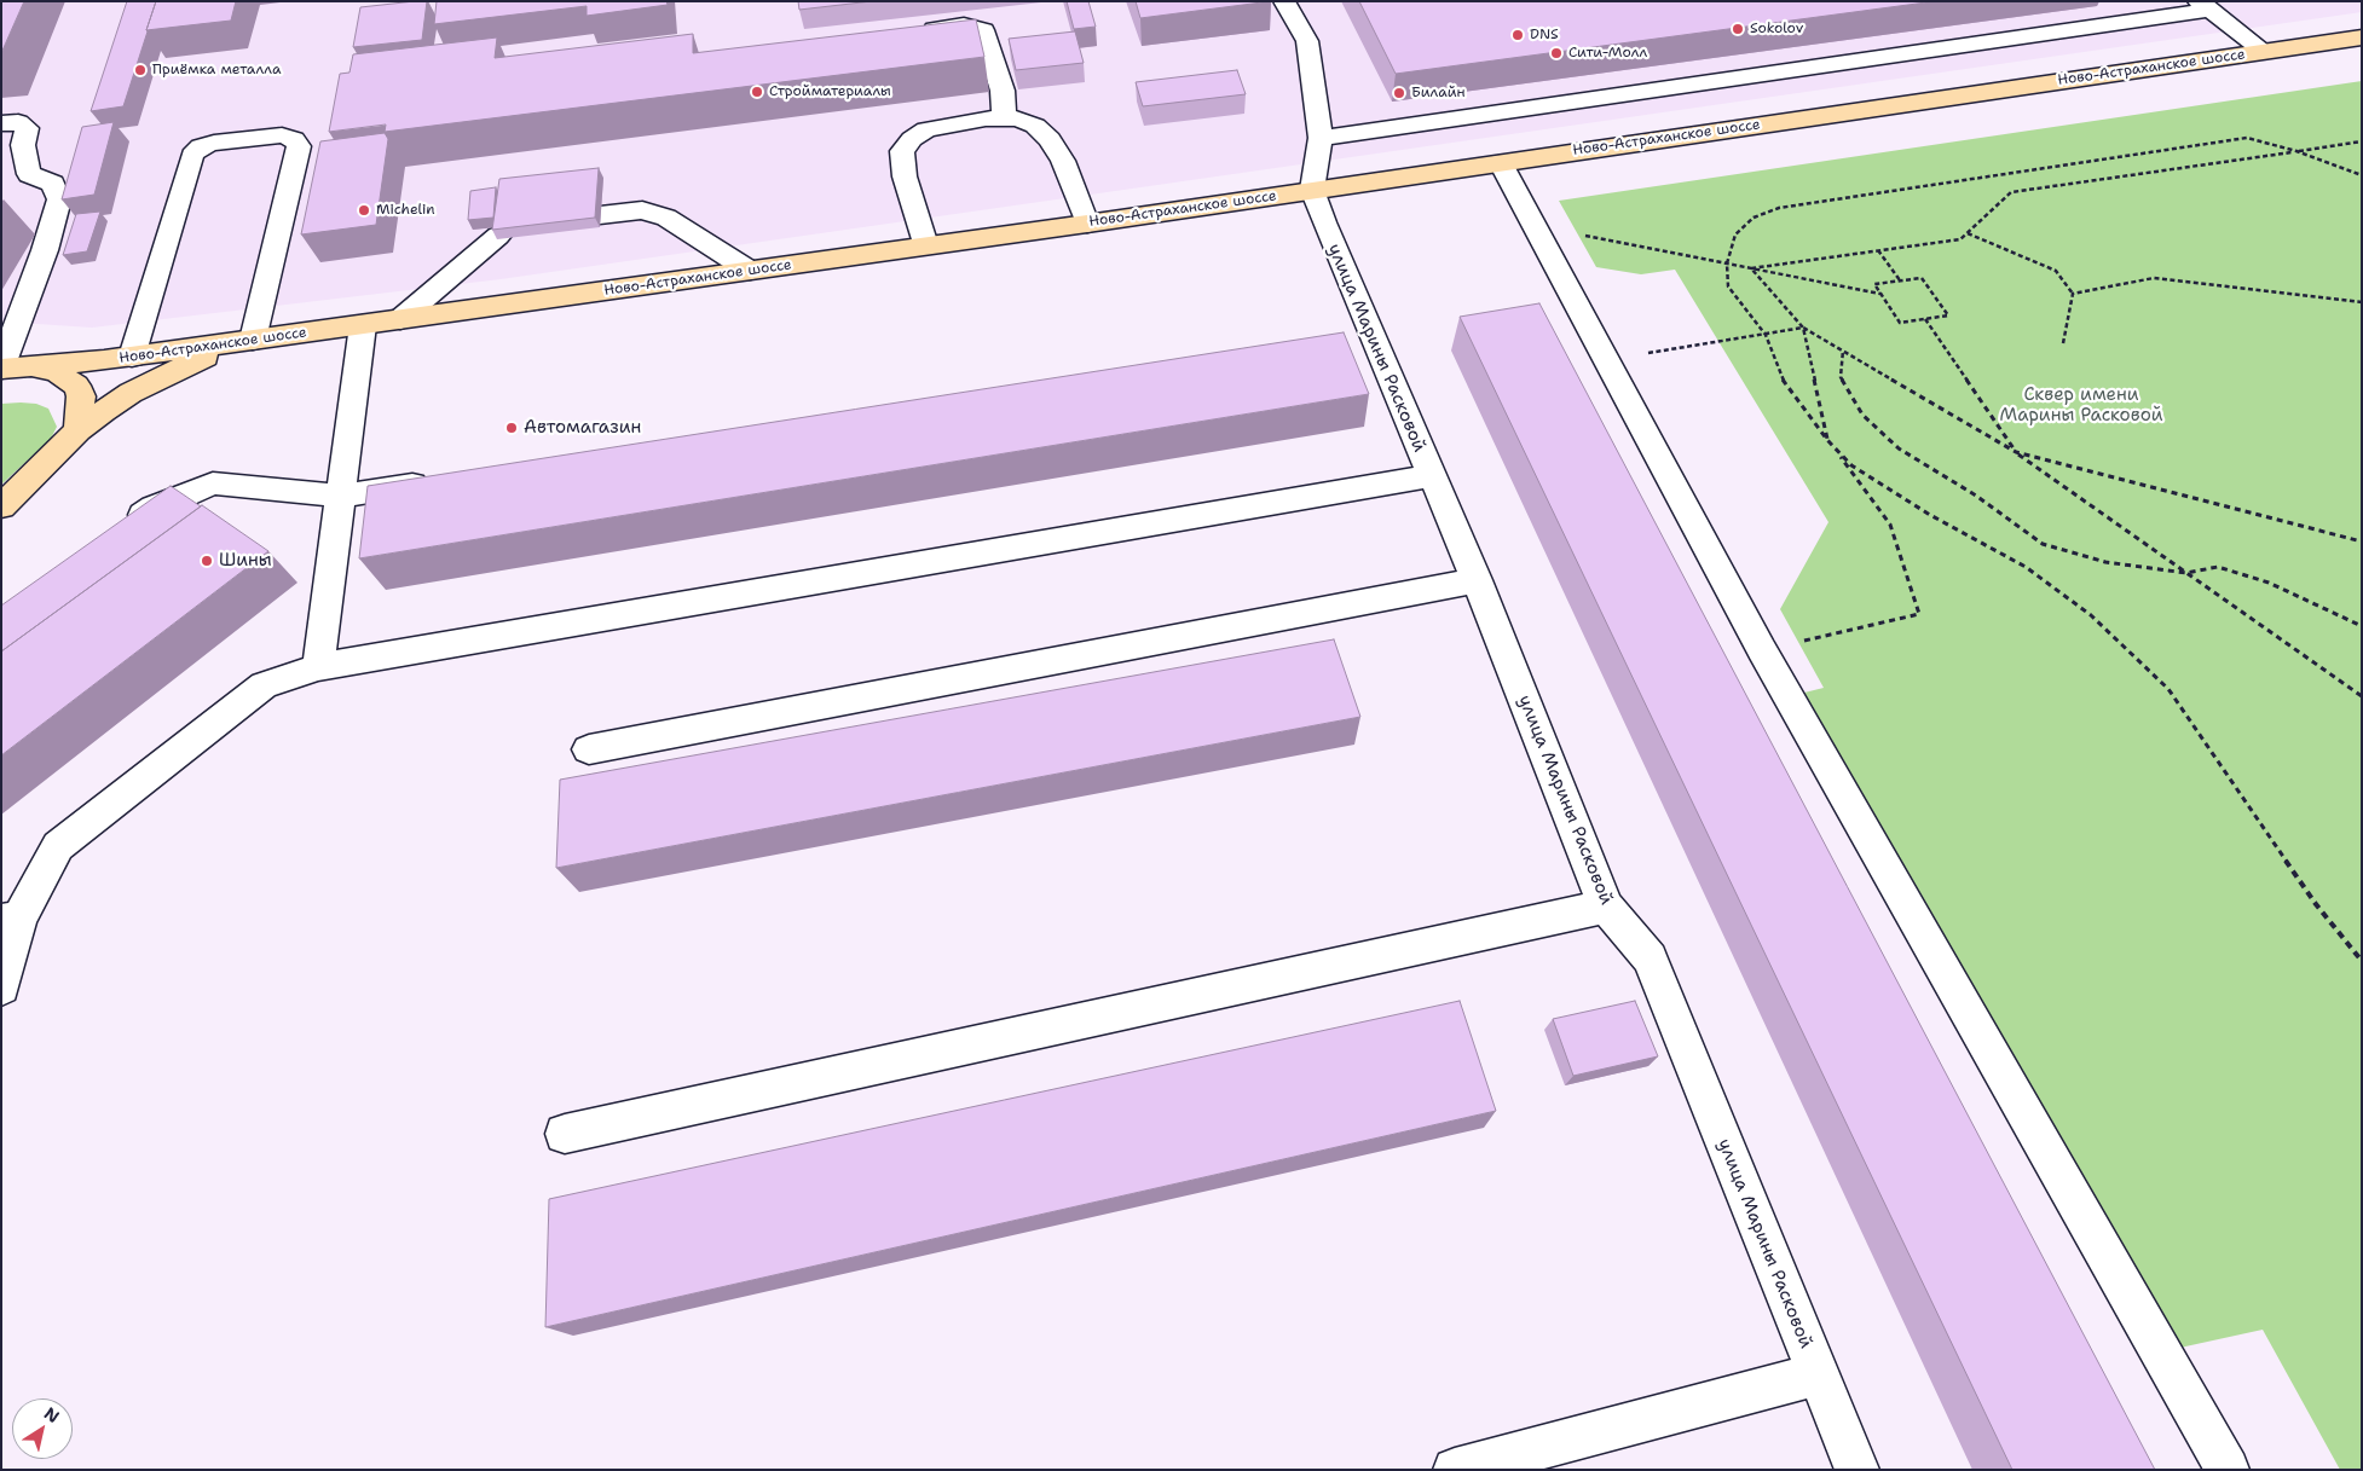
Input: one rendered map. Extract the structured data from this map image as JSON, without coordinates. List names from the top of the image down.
{
  "streets": {
    "main road": ["Ново-Астраханское шоссе"],
    "street": ["улица Марины Расковой"]
  },
  "crossings": [
    ["Ново-Астраханское шоссе", "улица Марины Расковой"]
  ],
  "parks": ["Сквер имени Марины Расковой"],
  "places": [
    "Sokolov",
    "DNS",
    "Сити-Молл",
    "Приёмка металла",
    "Стройматериалы",
    "Билайн",
    "Michelin",
    "Автомагазин",
    "Шины"
  ],
  "north": "top right"
}
